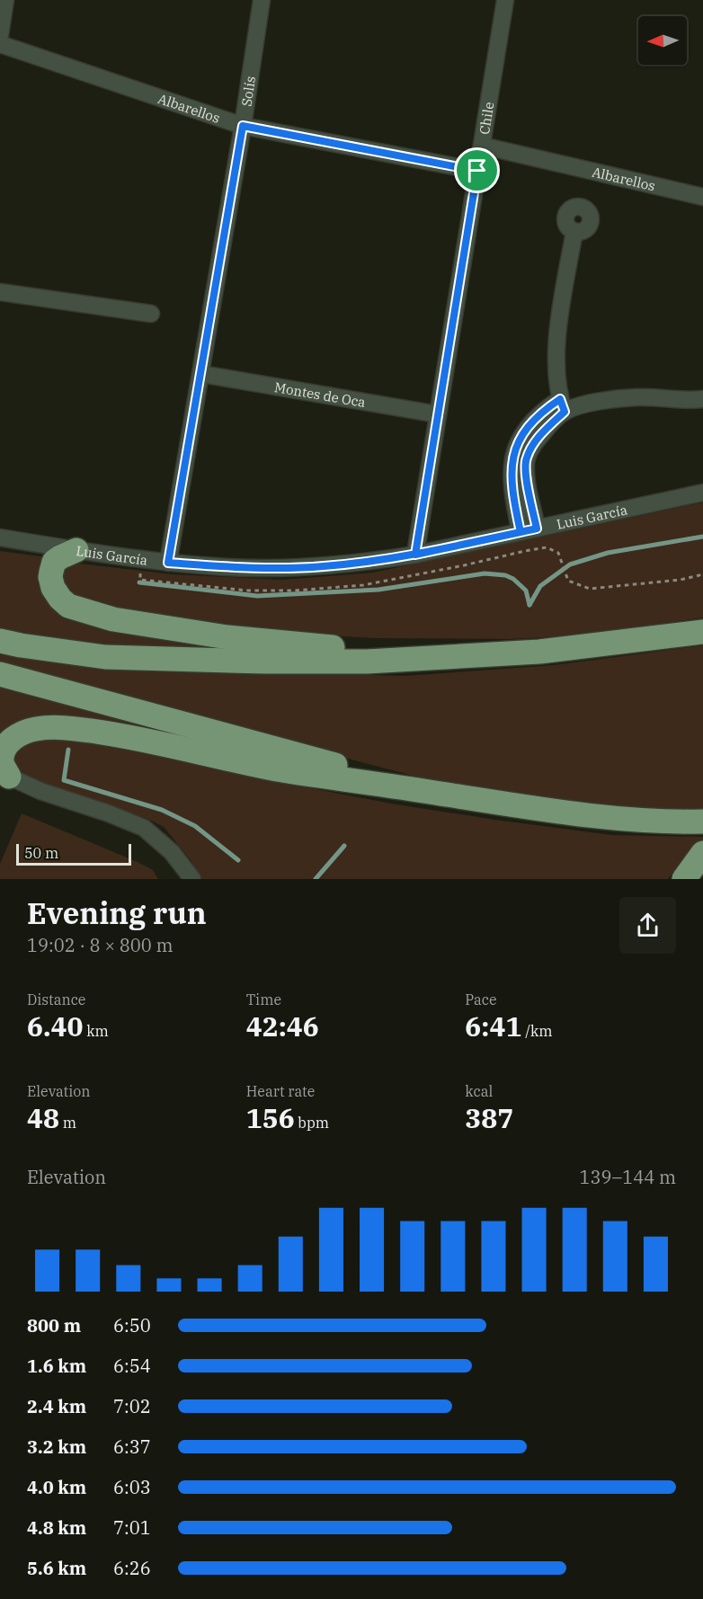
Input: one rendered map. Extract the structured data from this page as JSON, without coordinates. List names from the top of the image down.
{
  "streets": {
    "street": [
      "Solís",
      "Albarellos",
      "Chile",
      "Montes de Oca",
      "Luis García"
    ]
  },
  "crossings": [
    ["Solís", "Albarellos"],
    ["Solís", "Montes de Oca"],
    ["Solís", "Luis García"],
    ["Albarellos", "Chile"],
    ["Chile", "Montes de Oca"],
    ["Chile", "Luis García"]
  ],
  "scale_bar": "50 m",
  "north": "left",
  "page": {
    "scale": "50 m",
    "heading": ["Evening run", "19:02 · 8 × 800 m"],
    "stats": [
      ["Distance", "6.40 km"],
      ["Time", "42:46"],
      ["Pace", "6:41 /km"],
      ["Elevation", "48 m"],
      ["Heart rate", "156 bpm"],
      ["kcal", "387"]
    ],
    "chart": ["Elevation", "139–144 m"],
    "list": [
      {
        "name": "800 m",
        "note": "6:50"
      },
      {
        "name": "1.6 km",
        "note": "6:54"
      },
      {
        "name": "2.4 km",
        "note": "7:02"
      },
      {
        "name": "3.2 km",
        "note": "6:37"
      },
      {
        "name": "4.0 km",
        "note": "6:03"
      },
      {
        "name": "4.8 km",
        "note": "7:01"
      },
      {
        "name": "5.6 km",
        "note": "6:26"
      }
    ]
  }
}
